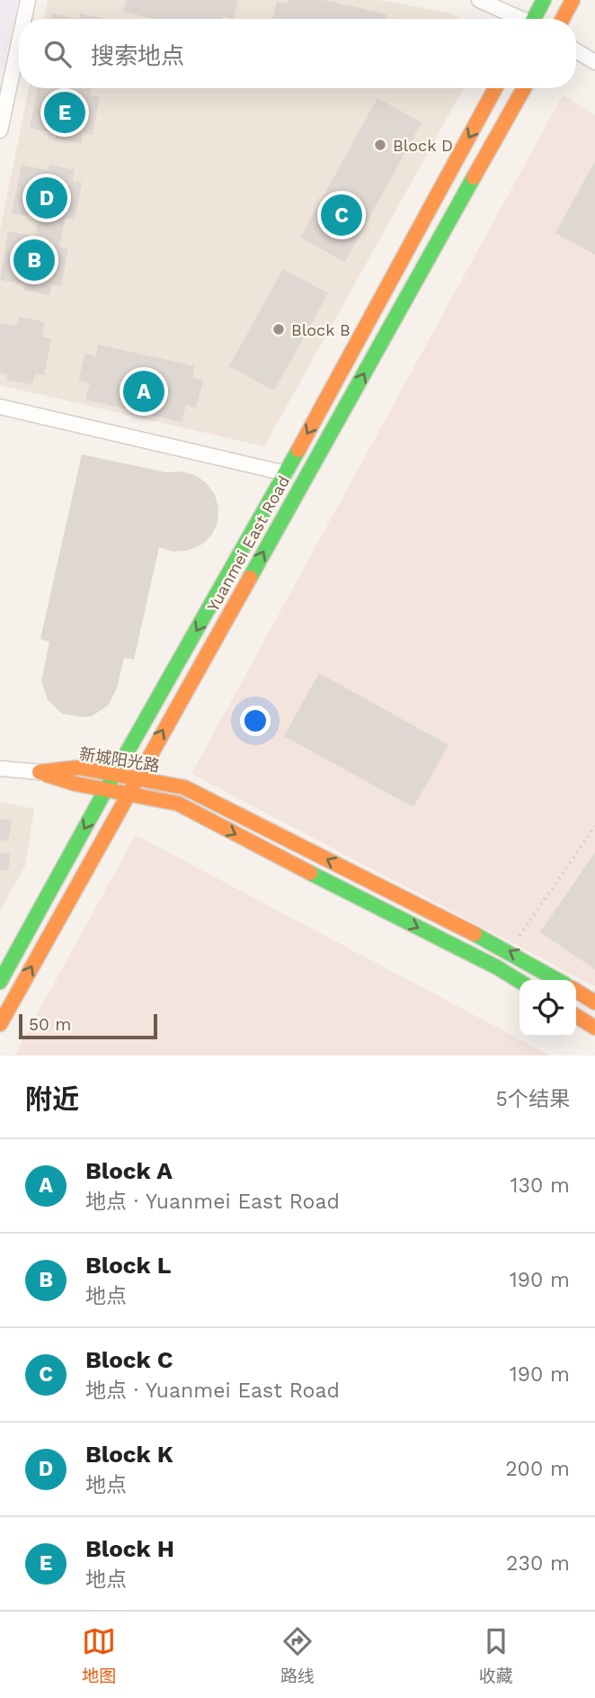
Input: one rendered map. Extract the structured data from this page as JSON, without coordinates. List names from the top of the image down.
{
  "streets": {
    "street": ["Yuanmei East Road", "新城阳光路"]
  },
  "crossings": [
    ["Yuanmei East Road", "新城阳光路"]
  ],
  "places": ["Block D", "Block B"],
  "scale_bar": "50 m",
  "page": {
    "search": "搜索地点",
    "pins": [
      "E",
      "D",
      "C",
      "B",
      "A"
    ],
    "scale": "50 m",
    "heading": ["附近", "5个结果"],
    "list": [
      {
        "mark": "A",
        "name": "Block A",
        "note": "地点 · Yuanmei East Road",
        "value": "130 m"
      },
      {
        "mark": "B",
        "name": "Block L",
        "note": "地点",
        "value": "190 m"
      },
      {
        "mark": "C",
        "name": "Block C",
        "note": "地点 · Yuanmei East Road",
        "value": "190 m"
      },
      {
        "mark": "D",
        "name": "Block K",
        "note": "地点",
        "value": "200 m"
      },
      {
        "mark": "E",
        "name": "Block H",
        "note": "地点",
        "value": "230 m"
      }
    ],
    "nav": ["地图", "路线", "收藏"]
  }
}
